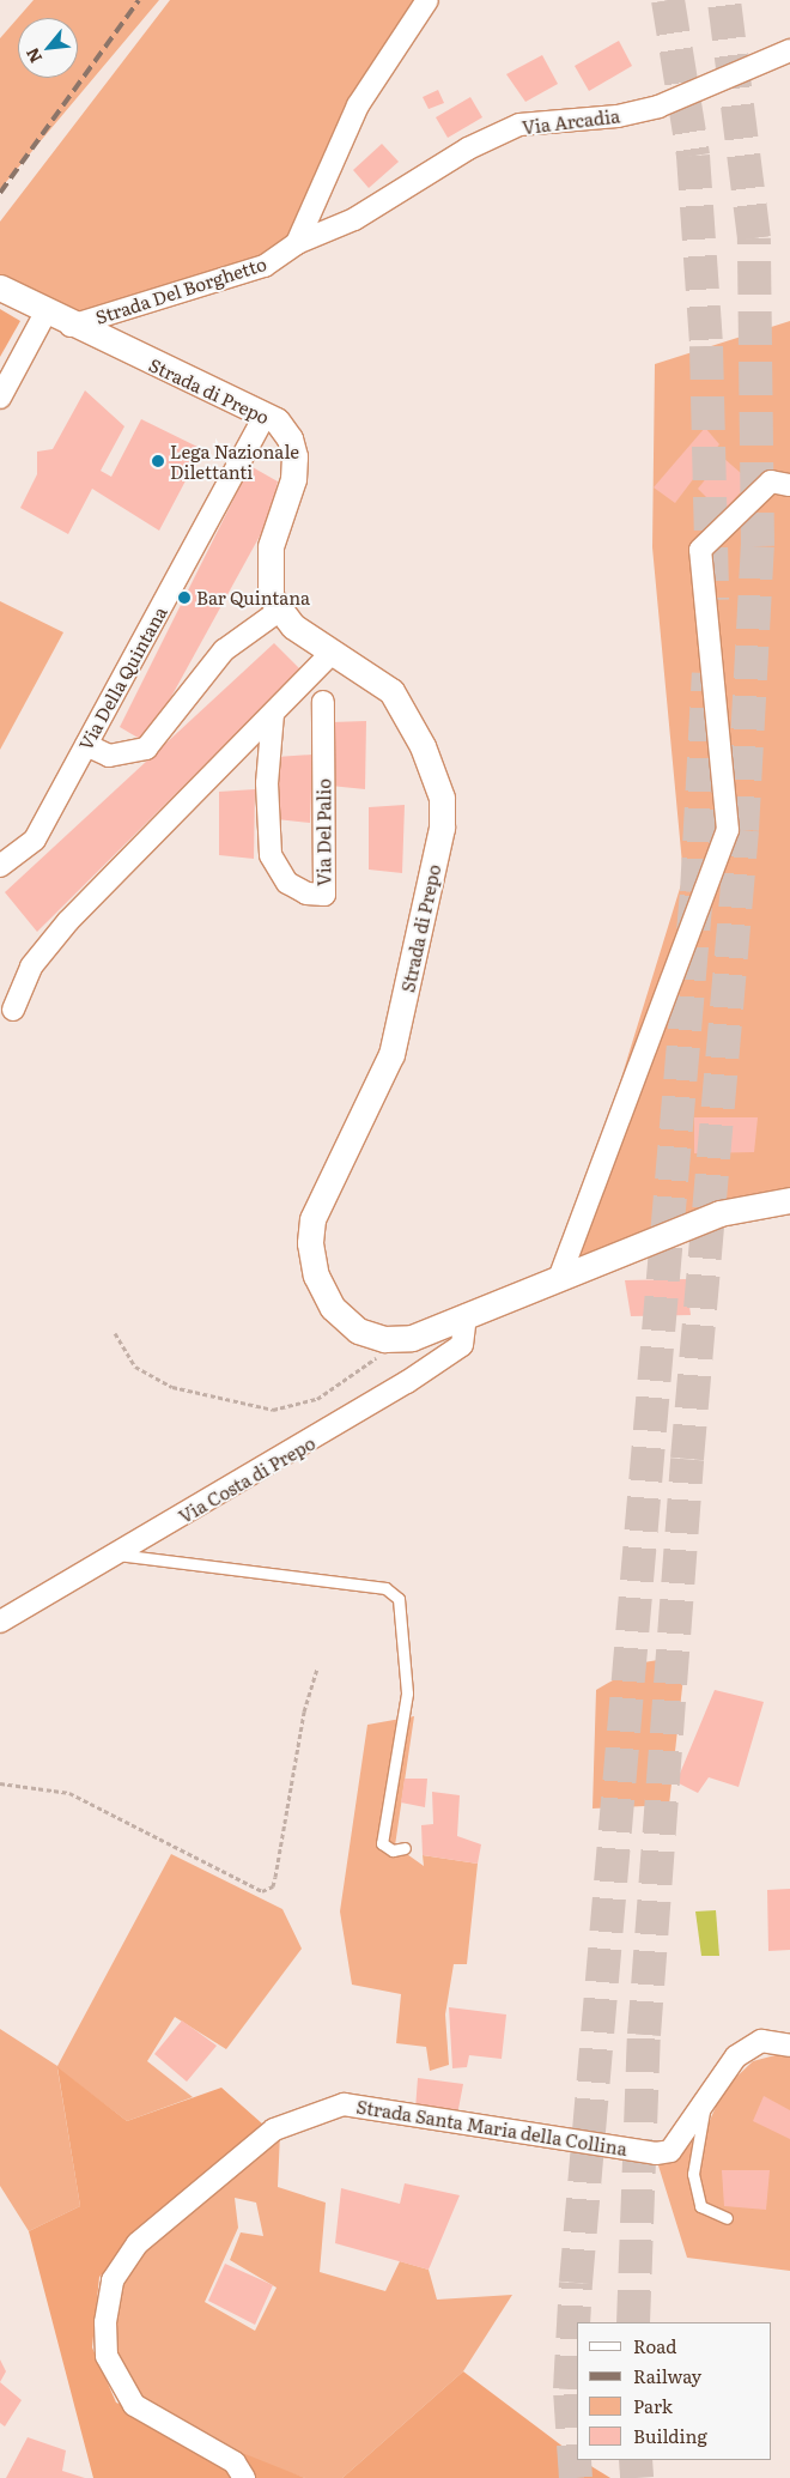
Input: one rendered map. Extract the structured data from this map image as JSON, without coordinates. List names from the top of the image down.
{
  "streets": {
    "street": [
      "Via Arcadia",
      "Strada Del Borghetto",
      "Strada di Prepo",
      "Via Della Quintana",
      "Via Del Palio",
      "Via Costa di Prepo",
      "Strada Santa Maria della Collina"
    ]
  },
  "crossings": [
    ["Via Arcadia", "Strada Del Borghetto"],
    ["Strada Del Borghetto", "Strada di Prepo"],
    ["Strada di Prepo", "Via Della Quintana"],
    ["Strada di Prepo", "Via Costa di Prepo"]
  ],
  "places": ["Lega Nazionale Dilettanti", "Bar Quintana"],
  "legend": [
    "Road",
    "Railway",
    "Park",
    "Building"
  ],
  "north": "bottom left"
}
